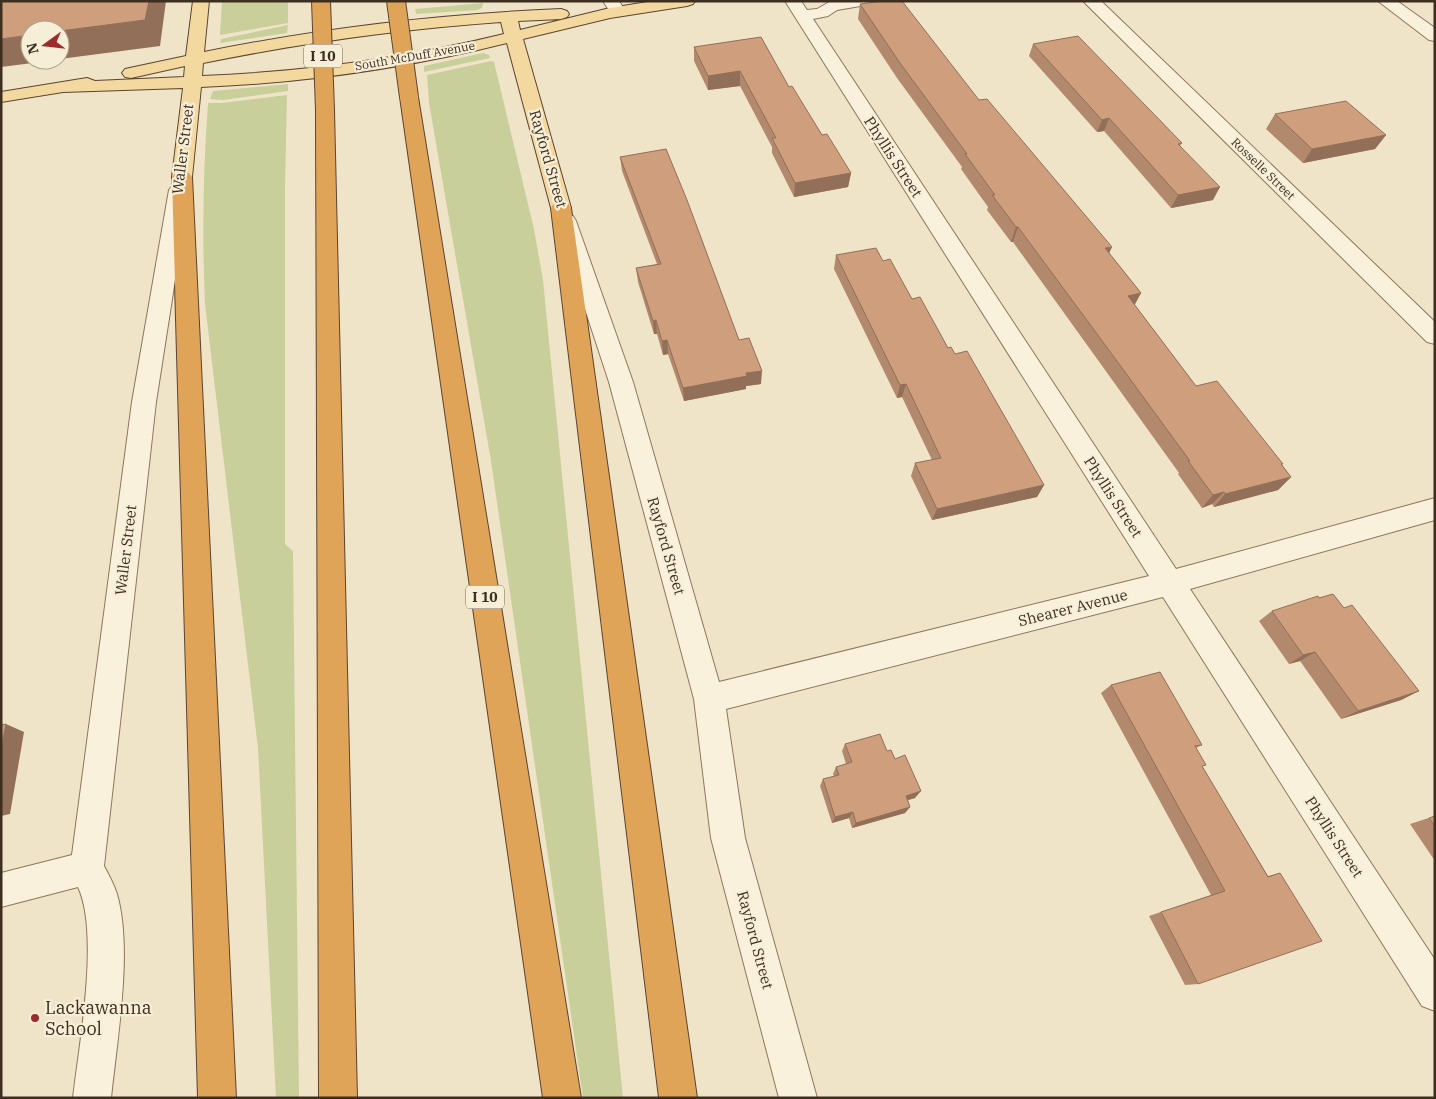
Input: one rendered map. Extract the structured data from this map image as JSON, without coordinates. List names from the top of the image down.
{
  "streets": {
    "highway": ["I 10"],
    "main road": ["South McDuff Avenue", "Waller Street", "Rayford Street"],
    "street": ["Phyllis Street", "Rosselle Street", "Shearer Avenue"]
  },
  "crossings": [
    ["South McDuff Avenue", "Waller Street"],
    ["South McDuff Avenue", "Rayford Street"],
    ["Phyllis Street", "Shearer Avenue"],
    ["Rayford Street", "Shearer Avenue"]
  ],
  "places": ["Lackawanna School"],
  "north": "left"
}
